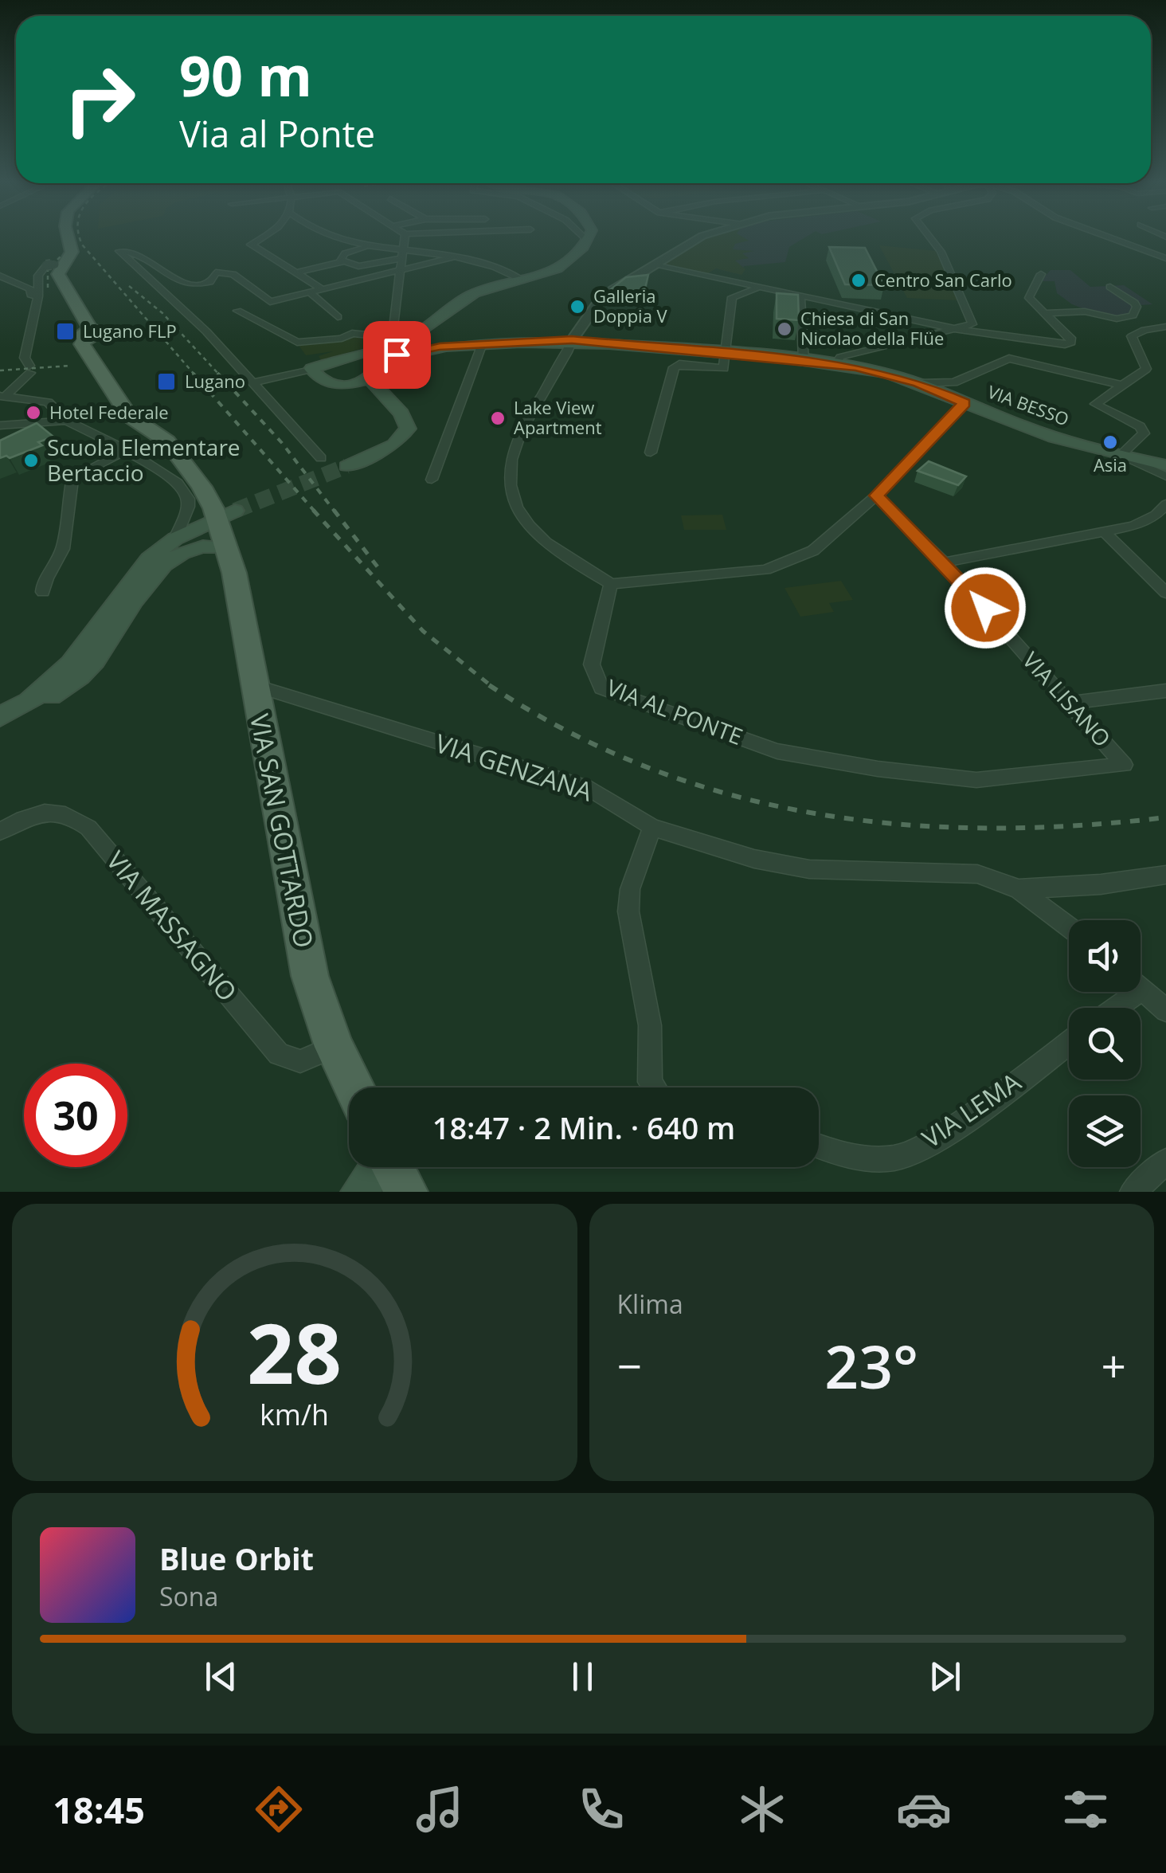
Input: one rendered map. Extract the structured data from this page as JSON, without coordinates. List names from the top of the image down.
{
  "streets": {
    "main road": ["VIA BESSO", "VIA SAN GOTTARDO"],
    "street": [
      "VIA LISANO",
      "VIA AL PONTE",
      "VIA GENZANA",
      "VIA MASSAGNO",
      "VIA LEMA"
    ]
  },
  "crossings": [
    ["VIA LISANO", "VIA AL PONTE"],
    ["VIA GENZANA", "VIA SAN GOTTARDO"],
    ["VIA SAN GOTTARDO", "VIA MASSAGNO"]
  ],
  "places": {
    "other": [
      "Centro San Carlo",
      "Galleria Doppia V",
      "Chiesa di San Nicolao della Flüe",
      "Hotel Federale",
      "Lake View Apartment",
      "Asia",
      "Scuola Elementare Bertaccio"
    ],
    "transit": ["Lugano FLP", "Lugano"]
  },
  "page": {
    "turn": ["90 m", "Via al Ponte"],
    "limit": "30",
    "trip": "18:47 · 2 Min. · 640 m",
    "tile": "Klima",
    "heat": ["−", "23°", "+"],
    "song": ["Blue Orbit", "Sona"],
    "tabs": "18:45",
    "gauge": ["28", "km/h"]
  }
}
